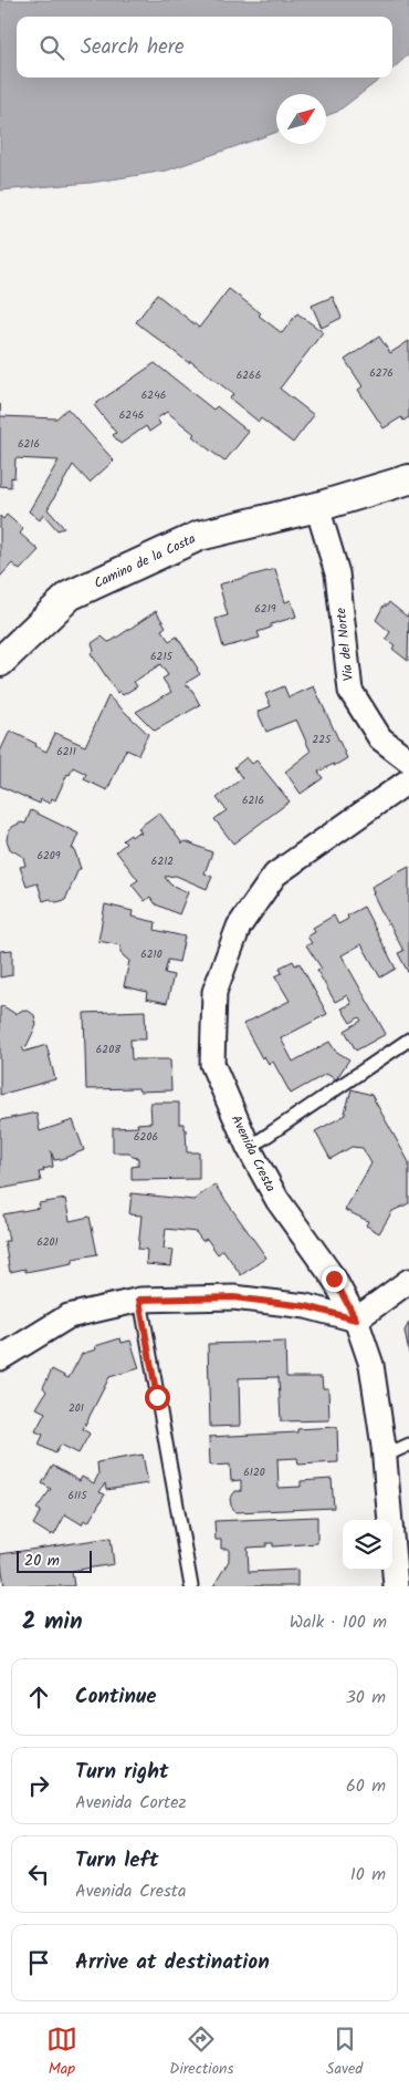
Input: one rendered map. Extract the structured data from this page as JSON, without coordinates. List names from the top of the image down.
{
  "streets": {
    "street": ["Camino de la Costa", "Via del Norte", "Avenida Cresta"]
  },
  "crossings": [
    ["Camino de la Costa", "Via del Norte"]
  ],
  "house_numbers": [
    "6276",
    "6266",
    "6246",
    "6246",
    "6216",
    "6219",
    "6215",
    "225",
    "6211",
    "6216",
    "6209",
    "6212",
    "6210",
    "6208",
    "6206",
    "6201",
    "201",
    "6120",
    "6115"
  ],
  "scale_bar": "20 m",
  "north": "top right",
  "page": {
    "search": "Search here",
    "scale": "20 m",
    "heading": ["2 min", "Walk · 100 m"],
    "list": [
      ["Continue", "30 m"],
      ["Turn right", "Avenida Cortez", "60 m"],
      ["Turn left", "Avenida Cresta", "10 m"],
      "Arrive at destination"
    ],
    "nav": ["Map", "Directions", "Saved"]
  }
}
